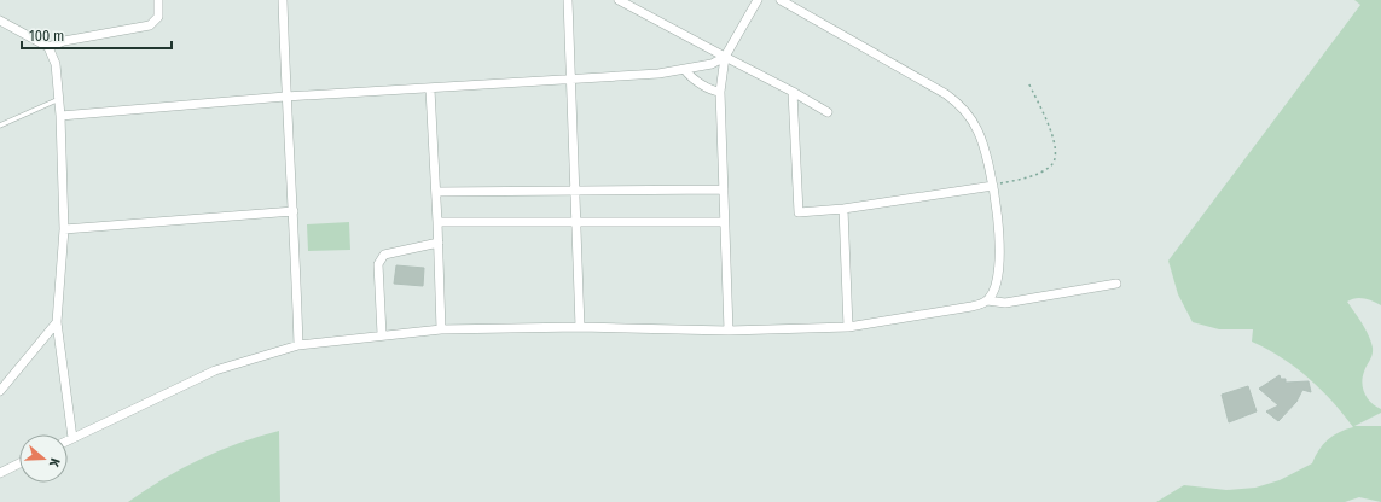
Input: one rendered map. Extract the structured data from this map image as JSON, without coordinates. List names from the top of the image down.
{
  "scale_bar": "100 m",
  "north": "right"
}
